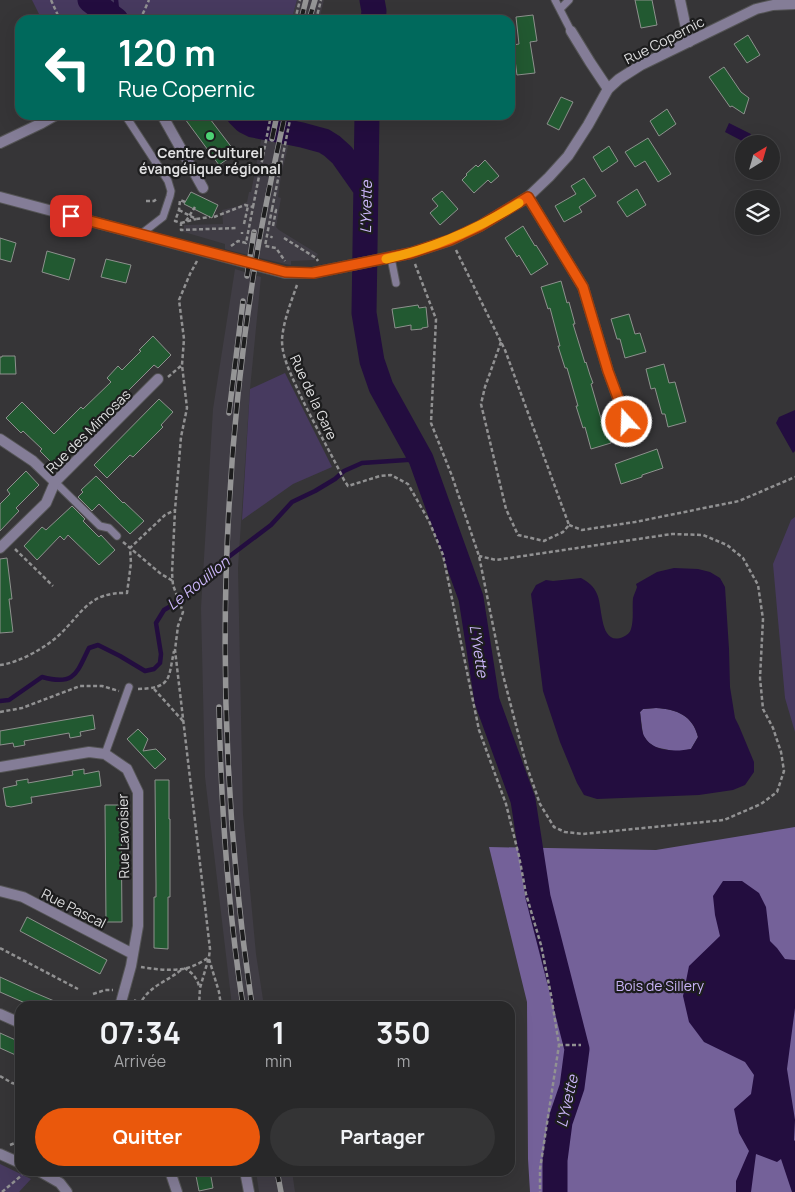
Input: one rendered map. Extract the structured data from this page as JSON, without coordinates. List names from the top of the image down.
{
  "streets": {
    "street": [
      "Rue Copernic",
      "Rue des Mimosas",
      "Rue Lavoisier",
      "Rue Pascal"
    ],
    "path": ["Rue de la Gare"]
  },
  "crossings": [
    ["Rue Copernic", "Rue de la Gare"],
    ["Rue Lavoisier", "Rue Pascal"]
  ],
  "water": ["L'Yvette", "Le Rouillon"],
  "parks": ["Bois de Sillery"],
  "places": ["Centre Culturel évangélique régional"],
  "north": "top right",
  "page": {
    "turn": ["120 m", "Rue Copernic"],
    "eta": [
      "07:34",
      "Arrivée",
      "1",
      "min",
      "350",
      "m"
    ],
    "buttons": ["Quitter", "Partager"]
  }
}
